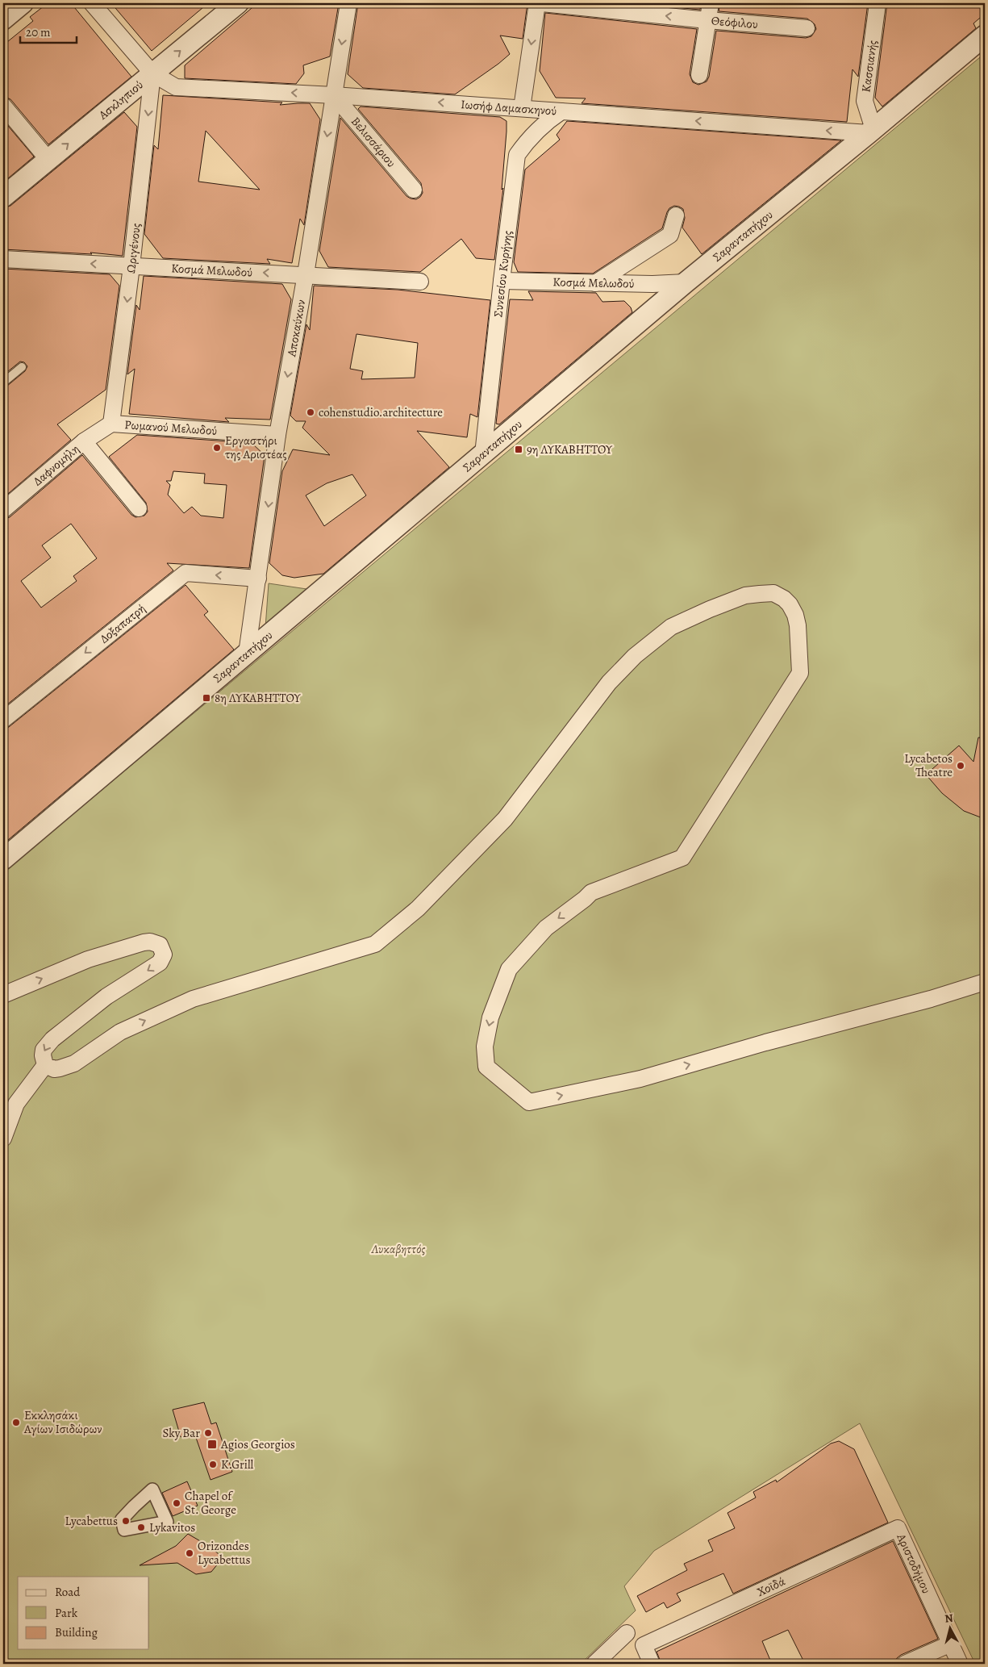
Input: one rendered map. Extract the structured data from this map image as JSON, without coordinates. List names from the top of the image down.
{
  "streets": {
    "street": [
      "Θεόφιλου",
      "Κασσιανής",
      "Ασκληπιού",
      "Ιωσήφ Δαμασκηνού",
      "Βελισσάριου",
      "Σαρανταπήχου",
      "Ωριγένους",
      "Κοσμά Μελωδού",
      "Συνεσίου Κυρήνης",
      "Αποκαύκων",
      "Ρωμανού Μελωδού",
      "Δαφνομήλη",
      "Δοξαπατρή",
      "Αριστοδήμου",
      "Χοϊδά"
    ]
  },
  "crossings": [
    ["Κασσιανής", "Ιωσήφ Δαμασκηνού"],
    ["Κασσιανής", "Σαρανταπήχου"],
    ["Ασκληπιού", "Ιωσήφ Δαμασκηνού"],
    ["Ασκληπιού", "Ωριγένους"],
    ["Ιωσήφ Δαμασκηνού", "Βελισσάριου"],
    ["Ιωσήφ Δαμασκηνού", "Σαρανταπήχου"],
    ["Ιωσήφ Δαμασκηνού", "Ωριγένους"],
    ["Ιωσήφ Δαμασκηνού", "Συνεσίου Κυρήνης"],
    ["Ιωσήφ Δαμασκηνού", "Αποκαύκων"],
    ["Βελισσάριου", "Αποκαύκων"],
    ["Σαρανταπήχου", "Κοσμά Μελωδού"],
    ["Σαρανταπήχου", "Συνεσίου Κυρήνης"],
    ["Σαρανταπήχου", "Αποκαύκων"],
    ["Ωριγένους", "Κοσμά Μελωδού"],
    ["Ωριγένους", "Ρωμανού Μελωδού"],
    ["Ωριγένους", "Δαφνομήλη"],
    ["Κοσμά Μελωδού", "Συνεσίου Κυρήνης"],
    ["Κοσμά Μελωδού", "Αποκαύκων"],
    ["Αποκαύκων", "Ρωμανού Μελωδού"],
    ["Αποκαύκων", "Δοξαπατρή"],
    ["Ρωμανού Μελωδού", "Δαφνομήλη"],
    ["Αριστοδήμου", "Χοϊδά"]
  ],
  "one_way": [
    "Θεόφιλου",
    "Ασκληπιού",
    "Ιωσήφ Δαμασκηνού",
    "Ωριγένους",
    "Κοσμά Μελωδού",
    "Αποκαύκων",
    "Δοξαπατρή"
  ],
  "parks": ["Λυκαβηττός"],
  "places": {
    "other": [
      "cohenstudio.architecture",
      "Εργαστήρι της Αριστέας",
      "Lycabetos Theatre",
      "Εκκλησάκι Αγίων Ισιδώρων",
      "Sky Bar",
      "K.Grill",
      "Chapel of St. George",
      "Lycabettus",
      "Lykavitos",
      "Orizondes Lycabettus"
    ],
    "transit": ["9η ΛΥΚΑΒΗΤΤΟΥ", "8η ΛΥΚΑΒΗΤΤΟΥ", "Agios Georgios"]
  },
  "legend": ["Road", "Park", "Building"],
  "scale_bar": "20 m",
  "north": "top"
}
